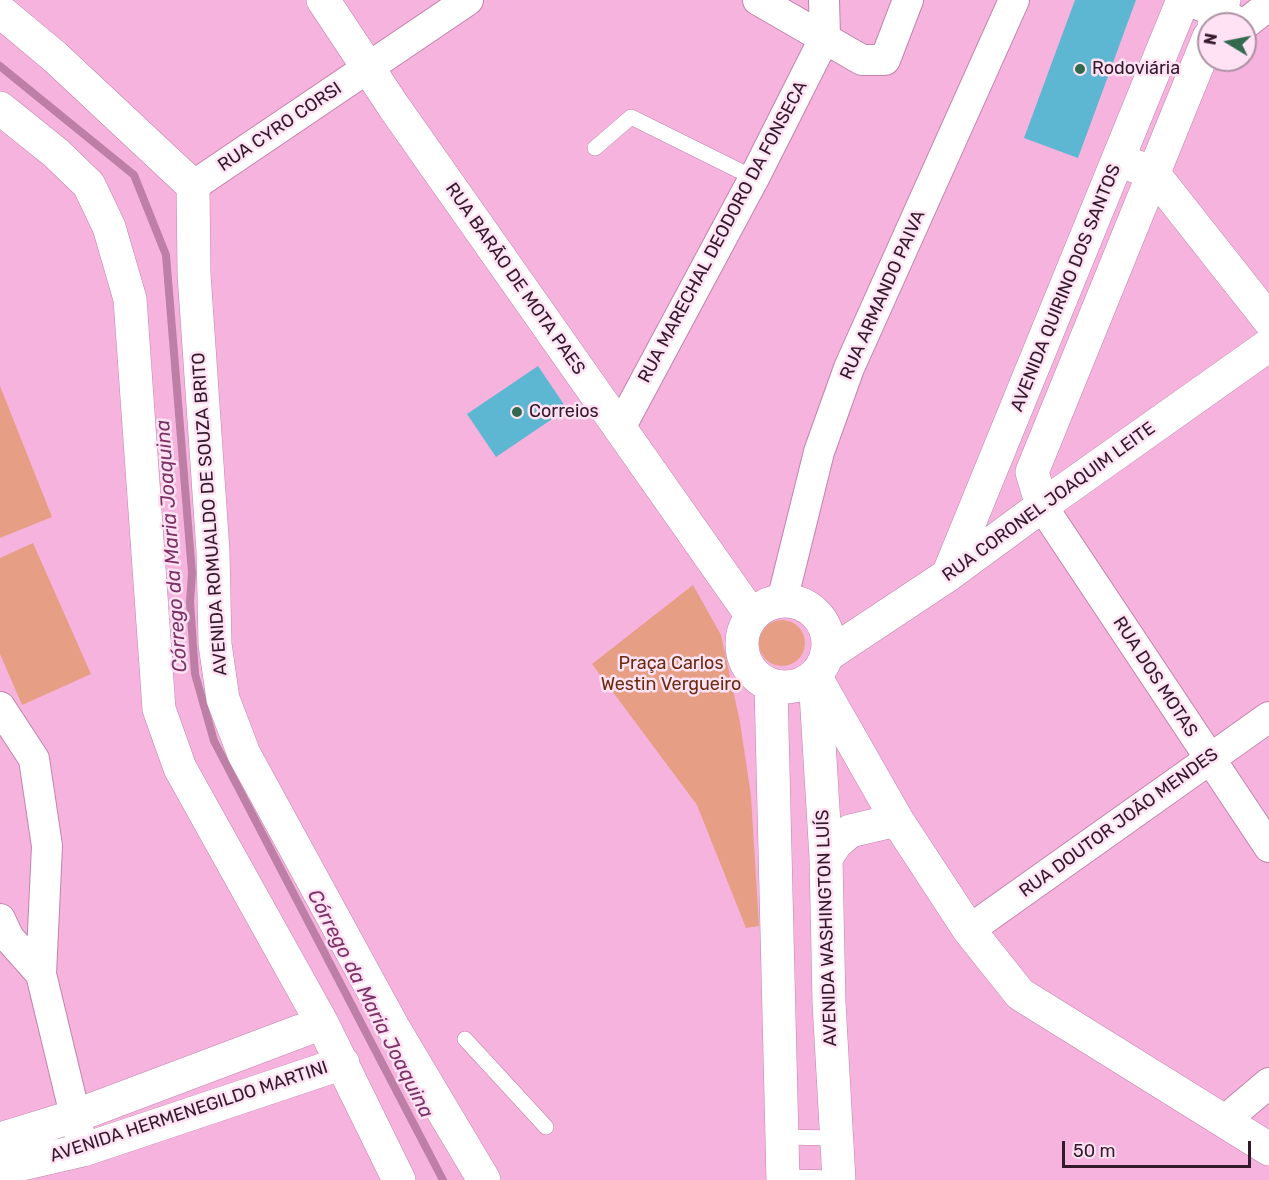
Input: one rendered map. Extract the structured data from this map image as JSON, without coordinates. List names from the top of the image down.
{
  "streets": {
    "main road": [
      "RUA BARÃO DE MOTA PAES",
      "AVENIDA QUIRINO DOS SANTOS",
      "RUA CORONEL JOAQUIM LEITE",
      "AVENIDA ROMUALDO DE SOUZA BRITO",
      "AVENIDA WASHINGTON LUÍS",
      "AVENIDA HERMENEGILDO MARTINI"
    ],
    "street": [
      "RUA CYRO CORSI",
      "RUA MARECHAL DEODORO DA FONSECA",
      "RUA ARMANDO PAIVA",
      "RUA DOS MOTAS",
      "RUA DOUTOR JOÃO MENDES"
    ]
  },
  "crossings": [
    ["RUA CYRO CORSI", "RUA BARÃO DE MOTA PAES"],
    ["RUA CYRO CORSI", "AVENIDA ROMUALDO DE SOUZA BRITO"],
    ["RUA MARECHAL DEODORO DA FONSECA", "RUA BARÃO DE MOTA PAES"],
    ["RUA BARÃO DE MOTA PAES", "RUA ARMANDO PAIVA"],
    ["RUA BARÃO DE MOTA PAES", "RUA CORONEL JOAQUIM LEITE"],
    ["RUA BARÃO DE MOTA PAES", "AVENIDA WASHINGTON LUÍS"],
    ["AVENIDA QUIRINO DOS SANTOS", "RUA CORONEL JOAQUIM LEITE"],
    ["AVENIDA QUIRINO DOS SANTOS", "RUA DOS MOTAS"],
    ["RUA ARMANDO PAIVA", "RUA CORONEL JOAQUIM LEITE"],
    ["RUA ARMANDO PAIVA", "AVENIDA WASHINGTON LUÍS"],
    ["RUA CORONEL JOAQUIM LEITE", "RUA DOS MOTAS"],
    ["RUA CORONEL JOAQUIM LEITE", "AVENIDA WASHINGTON LUÍS"],
    ["RUA DOS MOTAS", "RUA DOUTOR JOÃO MENDES"]
  ],
  "water": ["Córrego da Maria Joaquina"],
  "parks": ["Praça Carlos Westin Vergueiro"],
  "places": ["Rodoviária", "Correios"],
  "scale_bar": "50 m",
  "north": "left"
}
